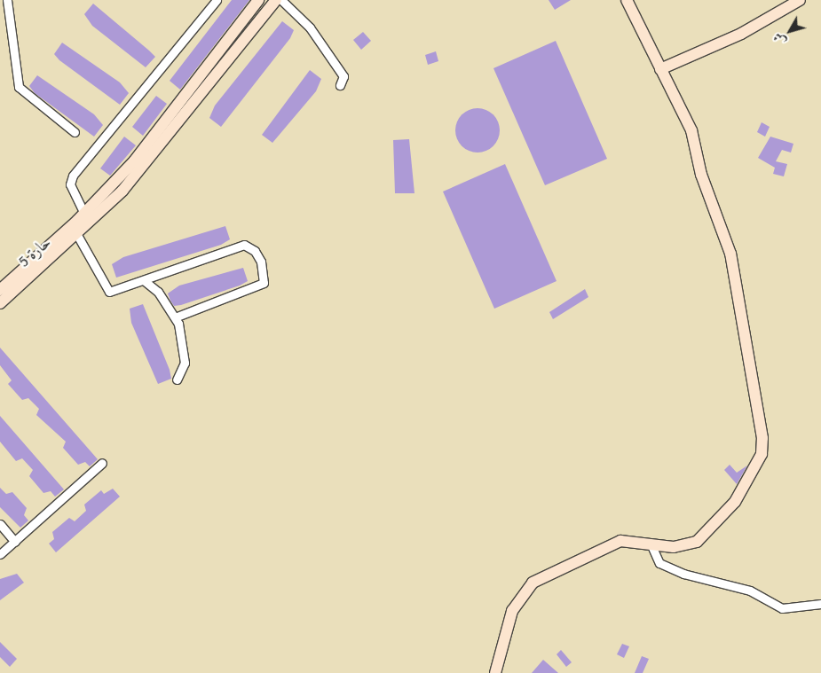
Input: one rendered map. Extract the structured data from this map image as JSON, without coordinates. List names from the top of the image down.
{
  "streets": {
    "street": ["حارة 5"]
  },
  "north": "bottom left"
}
